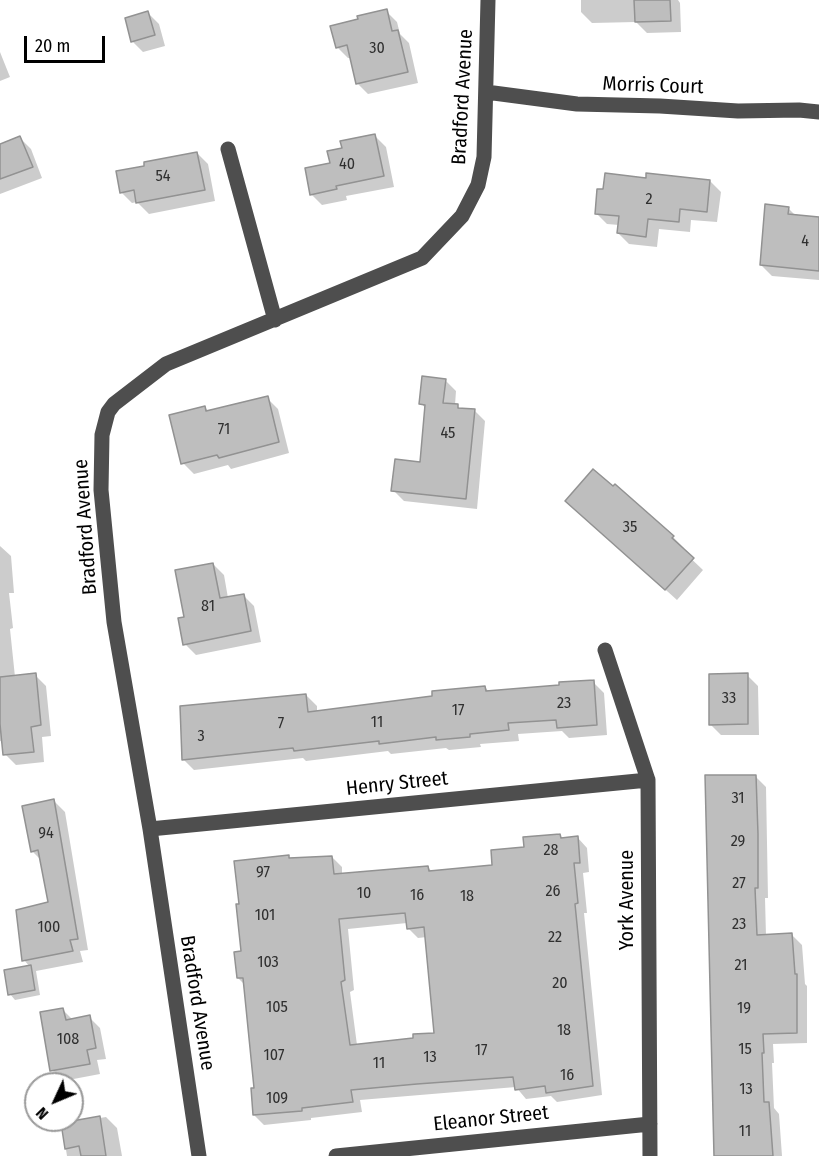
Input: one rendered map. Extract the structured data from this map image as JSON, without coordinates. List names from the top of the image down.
{
  "streets": {
    "street": [
      "Morris Court",
      "Bradford Avenue",
      "Henry Street",
      "York Avenue",
      "Eleanor Street"
    ]
  },
  "crossings": [
    ["Morris Court", "Bradford Avenue"],
    ["Bradford Avenue", "Henry Street"],
    ["Henry Street", "York Avenue"],
    ["York Avenue", "Eleanor Street"]
  ],
  "house_numbers": [
    "30",
    "40",
    "54",
    "2",
    "4",
    "71",
    "45",
    "35",
    "81",
    "33",
    "23",
    "17",
    "11",
    "7",
    "3",
    "31",
    "94",
    "29",
    "28",
    "97",
    "27",
    "26",
    "10",
    "16",
    "18",
    "101",
    "23",
    "100",
    "22",
    "103",
    "21",
    "20",
    "105",
    "19",
    "18",
    "108",
    "15",
    "17",
    "107",
    "13",
    "11",
    "16",
    "13",
    "109",
    "11"
  ],
  "scale_bar": "20 m",
  "north": "bottom left"
}
